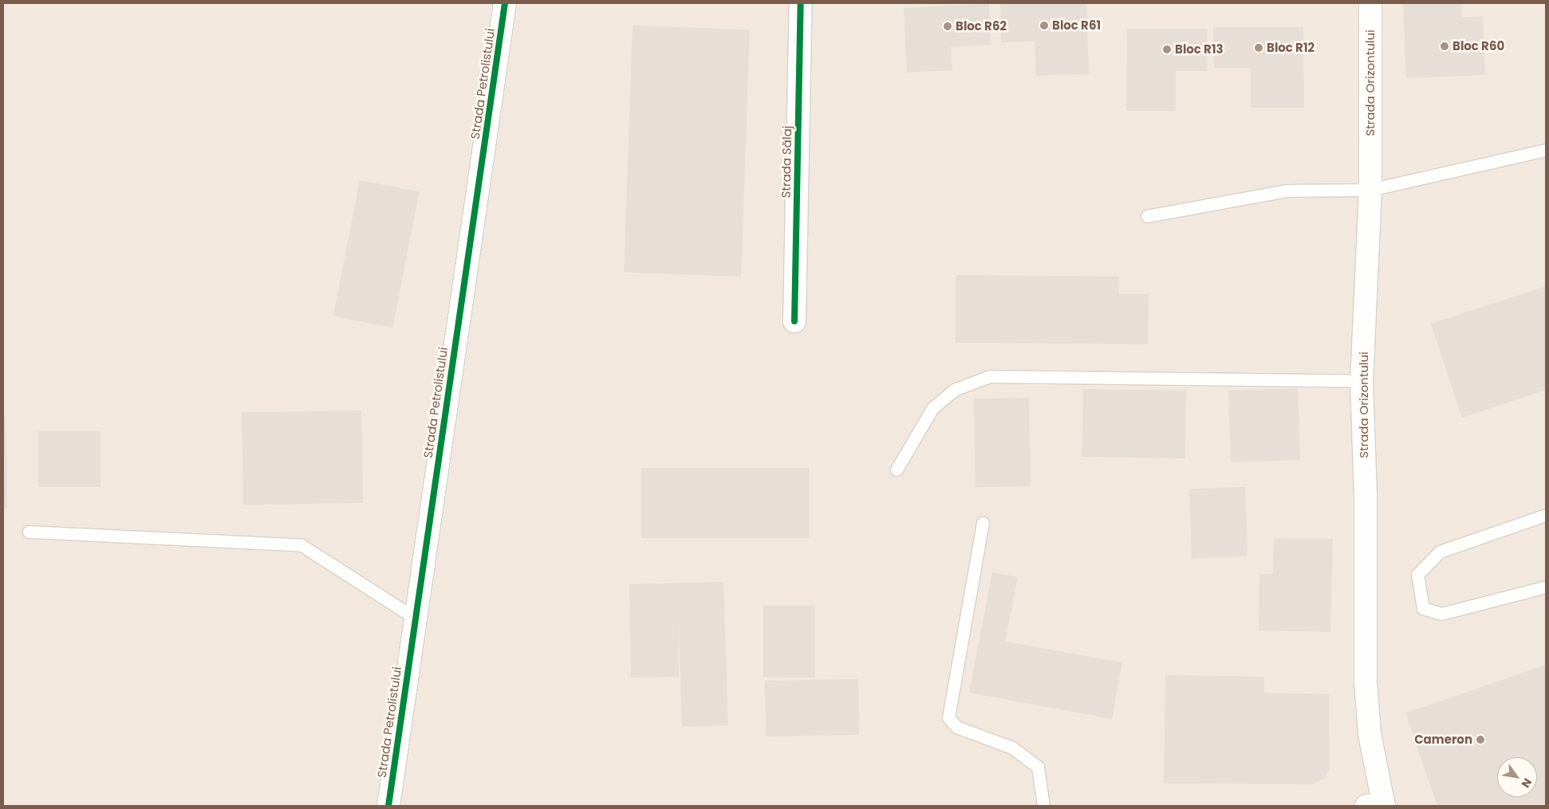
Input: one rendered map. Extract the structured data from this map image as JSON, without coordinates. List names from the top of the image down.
{
  "streets": {
    "street": ["Strada Orizontului", "Strada Petrolistului", "Strada Sălaj"]
  },
  "places": [
    "Bloc R61",
    "Bloc R62",
    "Bloc R60",
    "Bloc R12",
    "Bloc R13",
    "Cameron"
  ],
  "north": "bottom right"
}
